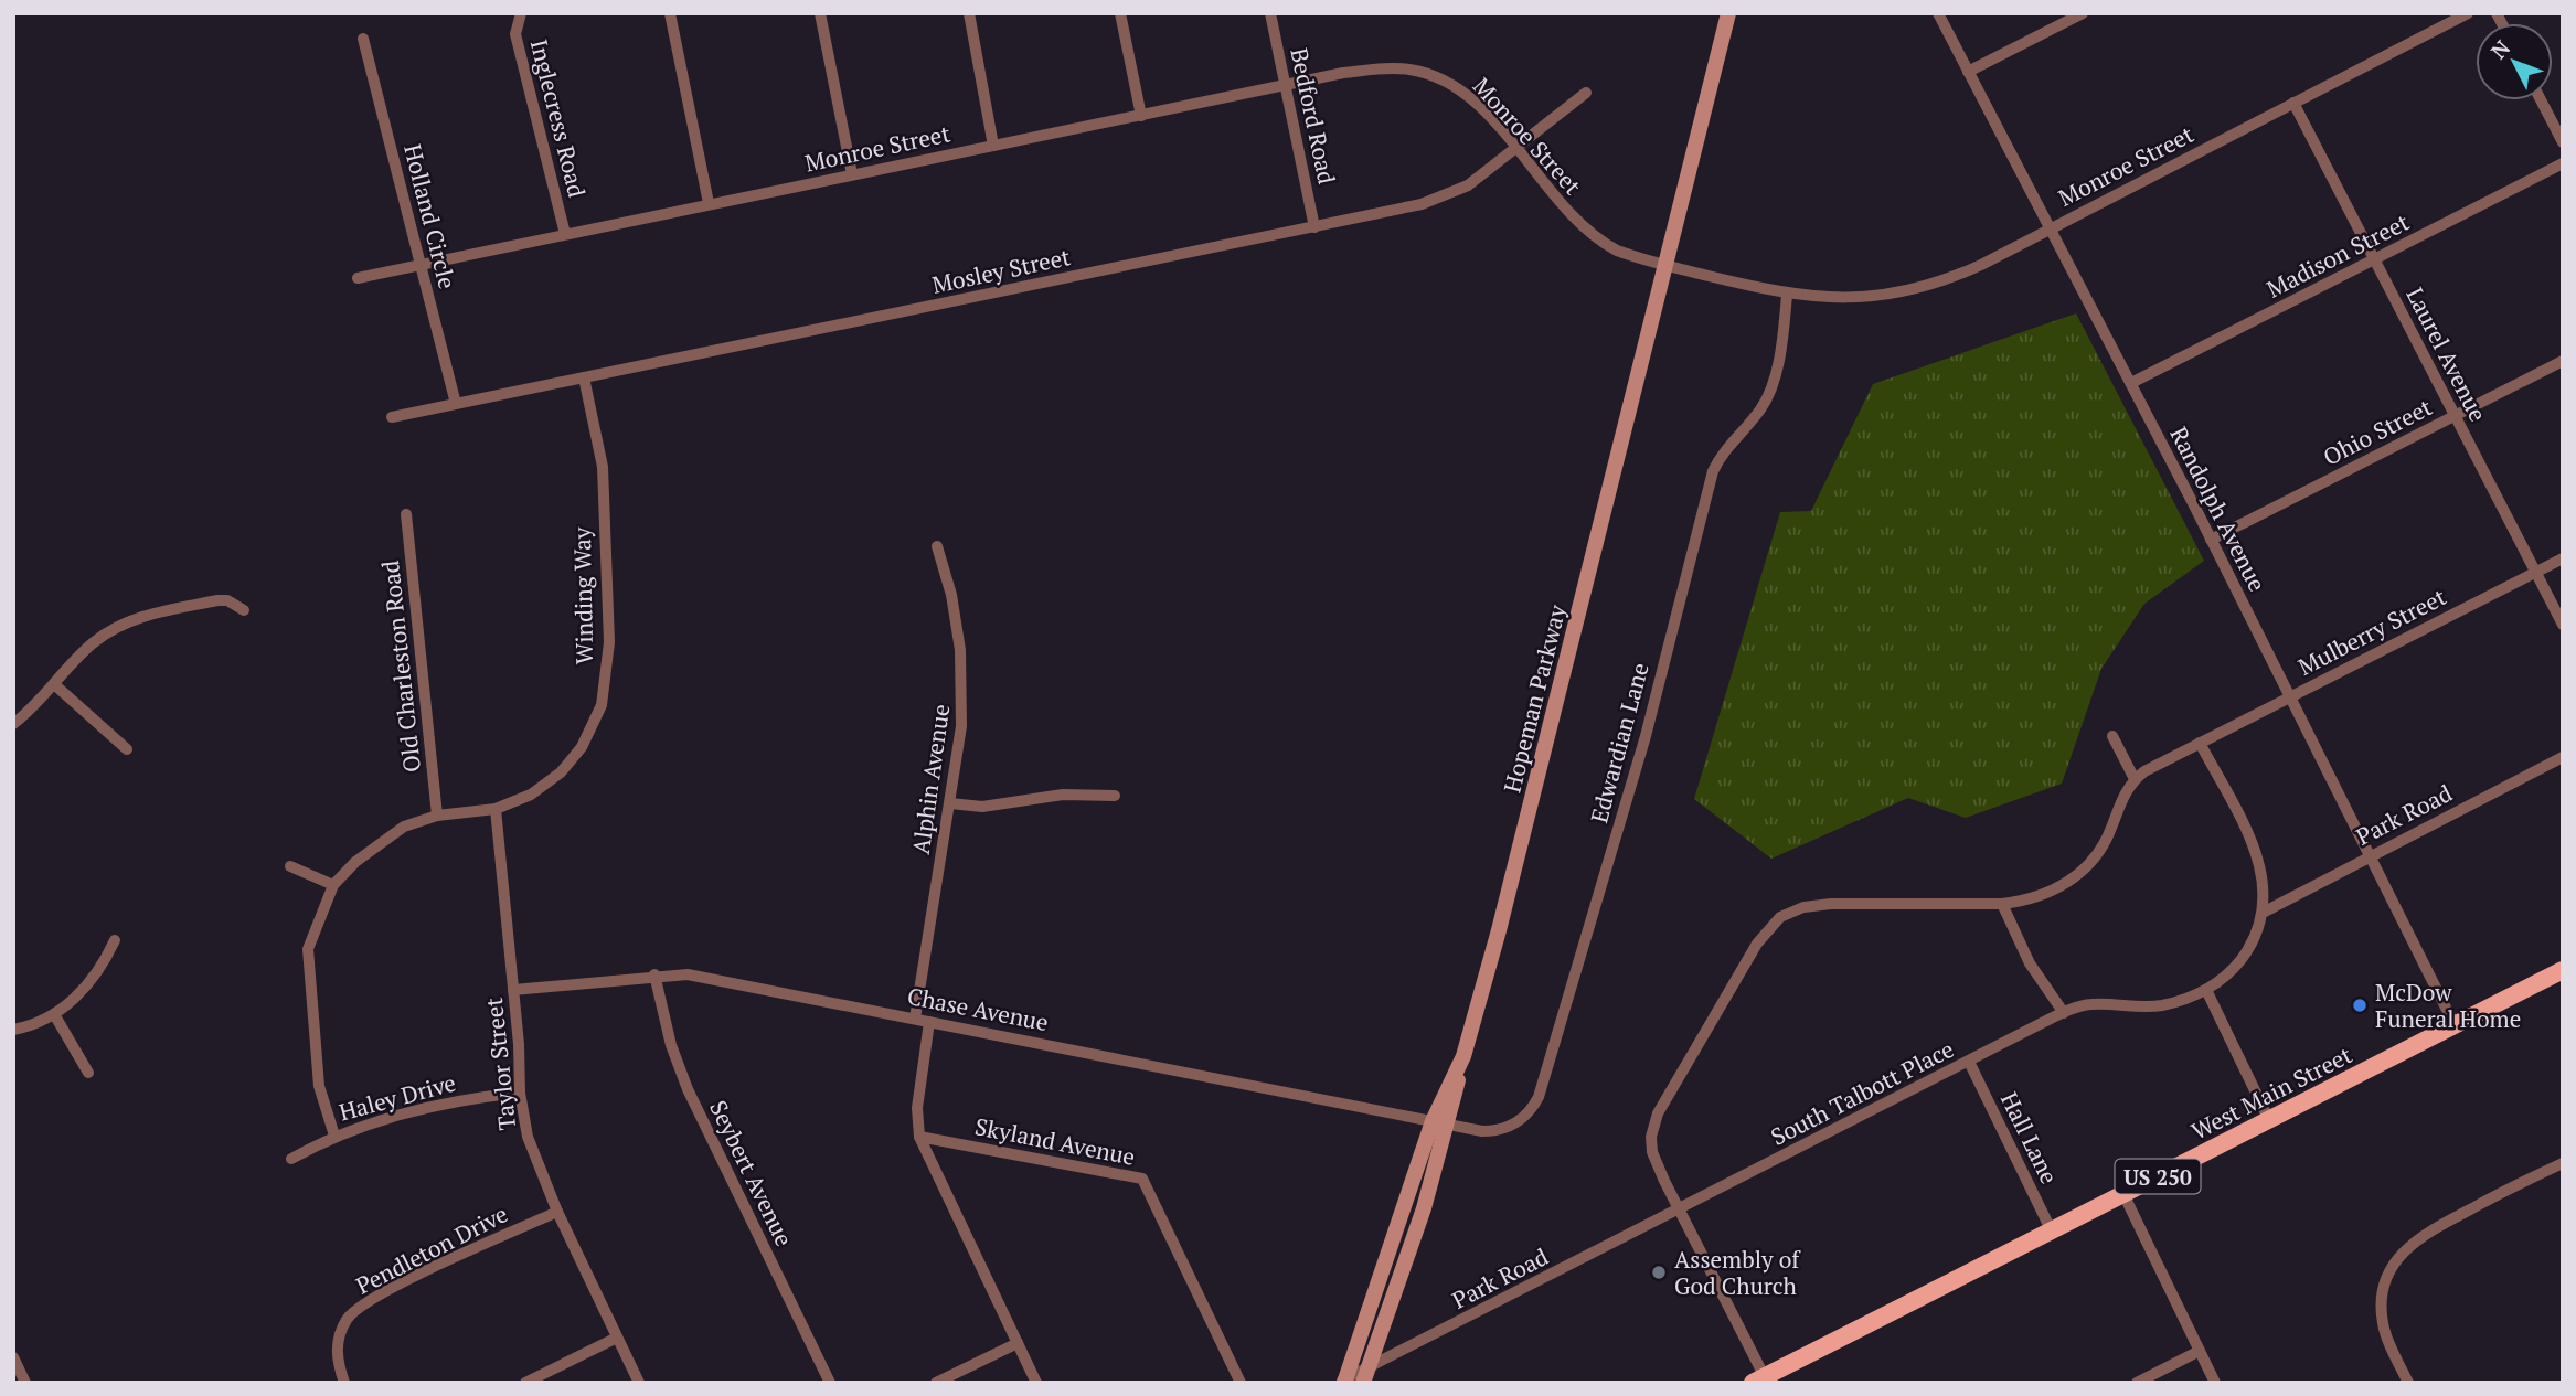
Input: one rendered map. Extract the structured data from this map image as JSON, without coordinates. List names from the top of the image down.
{
  "streets": {
    "main road": ["Hopeman Parkway", "West Main Street", "US 250"],
    "street": [
      "Bedford Road",
      "Inglecress Road",
      "Monroe Street",
      "Holland Circle",
      "Madison Street",
      "Mosley Street",
      "Laurel Avenue",
      "Ohio Street",
      "Randolph Avenue",
      "Winding Way",
      "Mulberry Street",
      "Old Charleston Road",
      "Edwardian Lane",
      "Alphin Avenue",
      "Park Road",
      "Chase Avenue",
      "Taylor Street",
      "South Talbott Place",
      "Haley Drive",
      "Hall Lane",
      "Skyland Avenue",
      "Seybert Avenue",
      "Pendleton Drive"
    ]
  },
  "crossings": [
    ["Bedford Road", "Monroe Street"],
    ["Bedford Road", "Mosley Street"],
    ["Inglecress Road", "Monroe Street"],
    ["Monroe Street", "Holland Circle"],
    ["Monroe Street", "Mosley Street"],
    ["Monroe Street", "Laurel Avenue"],
    ["Monroe Street", "Randolph Avenue"],
    ["Monroe Street", "Hopeman Parkway"],
    ["Monroe Street", "Edwardian Lane"],
    ["Holland Circle", "Mosley Street"],
    ["Madison Street", "Laurel Avenue"],
    ["Madison Street", "Randolph Avenue"],
    ["Mosley Street", "Winding Way"],
    ["Laurel Avenue", "Ohio Street"],
    ["Laurel Avenue", "Mulberry Street"],
    ["Ohio Street", "Randolph Avenue"],
    ["Randolph Avenue", "Mulberry Street"],
    ["Randolph Avenue", "Park Road"],
    ["Randolph Avenue", "West Main Street"],
    ["Winding Way", "Old Charleston Road"],
    ["Winding Way", "Taylor Street"],
    ["Winding Way", "Haley Drive"],
    ["Hopeman Parkway", "Edwardian Lane"],
    ["Hopeman Parkway", "Park Road"],
    ["Hopeman Parkway", "Chase Avenue"],
    ["Edwardian Lane", "Chase Avenue"],
    ["Alphin Avenue", "Chase Avenue"],
    ["Park Road", "South Talbott Place"],
    ["Chase Avenue", "Taylor Street"],
    ["Chase Avenue", "Seybert Avenue"],
    ["Taylor Street", "Haley Drive"],
    ["Taylor Street", "Pendleton Drive"],
    ["South Talbott Place", "Hall Lane"],
    ["West Main Street", "Hall Lane"]
  ],
  "places": ["McDow Funeral Home", "Assembly of God Church"],
  "north": "top left"
}
